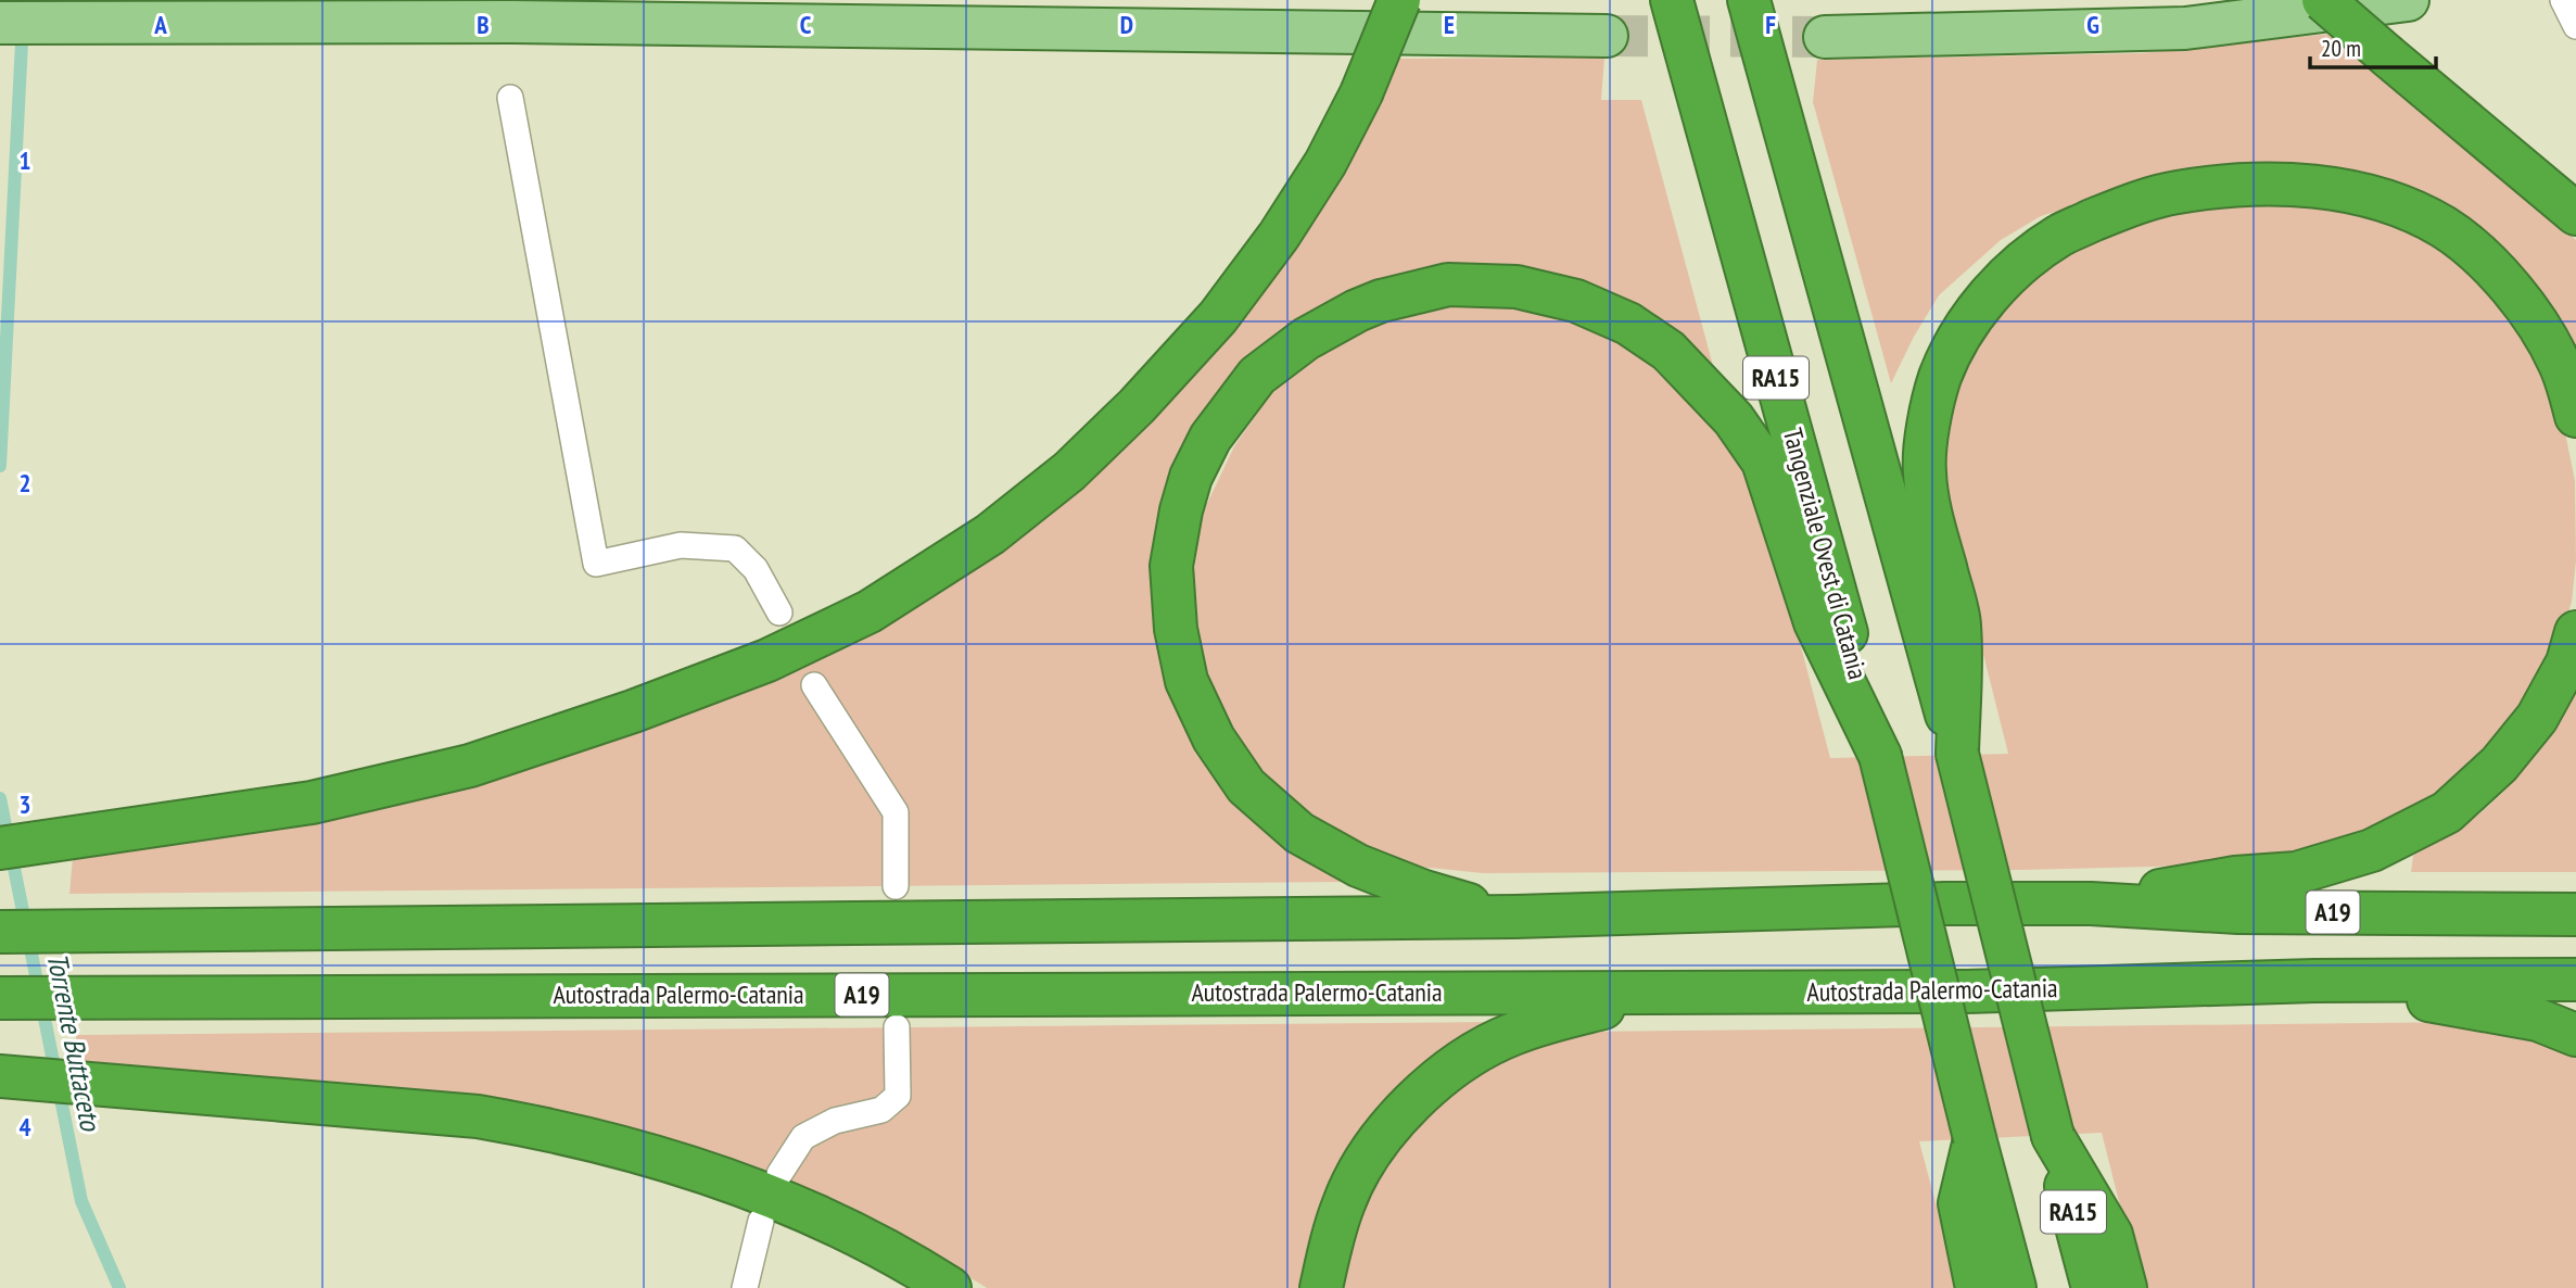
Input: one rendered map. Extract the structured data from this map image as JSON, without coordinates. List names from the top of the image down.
{
  "streets": {
    "highway": [
      "RA15",
      "Tangenziale Ovest di Catania",
      "A19",
      "Autostrada Palermo-Catania"
    ]
  },
  "water": ["Torrente Buttaceto"],
  "scale_bar": "20 m",
  "grid": {
    "columns": [
      "A",
      "B",
      "C",
      "D",
      "E",
      "F",
      "G"
    ],
    "rows": [
      "1",
      "2",
      "3",
      "4"
    ]
  }
}
